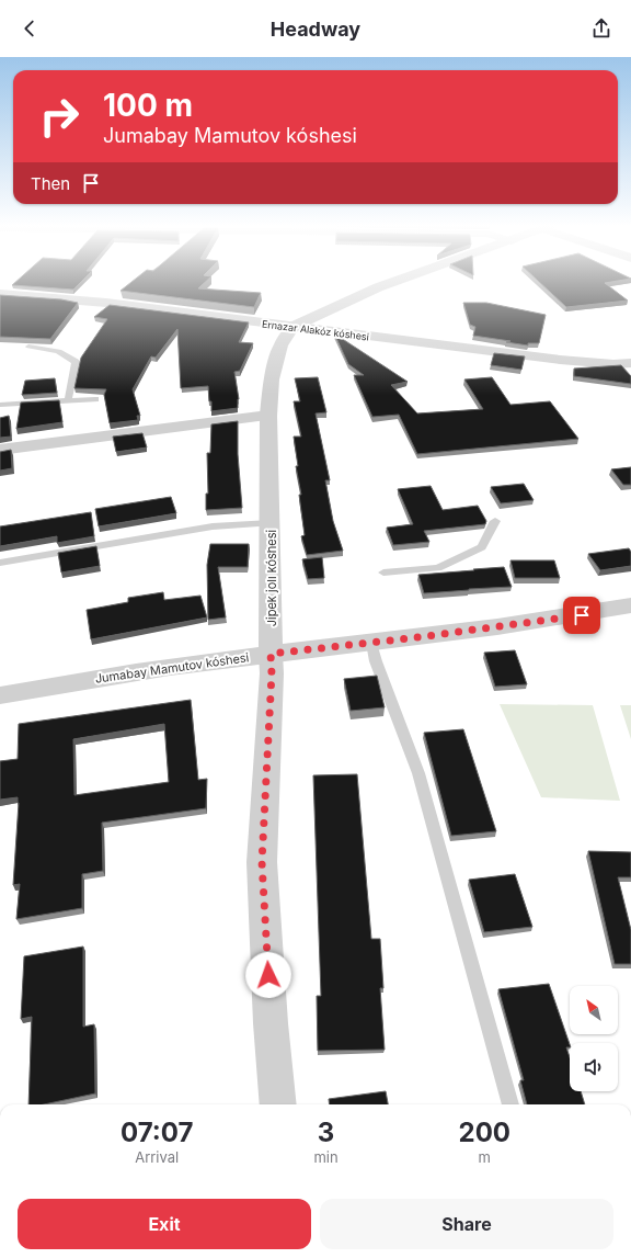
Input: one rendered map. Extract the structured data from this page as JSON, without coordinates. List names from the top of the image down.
{
  "streets": {
    "street": ["Ernazar Alakóz kóshesi", "Jipek jolı kóshesi", "Jumabay Mamutov kóshesi"]
  },
  "crossings": [
    ["Ernazar Alakóz kóshesi", "Jipek jolı kóshesi"],
    ["Jipek jolı kóshesi", "Jumabay Mamutov kóshesi"]
  ],
  "north": "top left",
  "page": {
    "header": "Headway",
    "turn": ["100 m", "Jumabay Mamutov kóshesi"],
    "then": "Then",
    "eta": [
      "07:07",
      "Arrival",
      "3",
      "min",
      "200",
      "m"
    ],
    "buttons": ["Exit", "Share"]
  }
}
